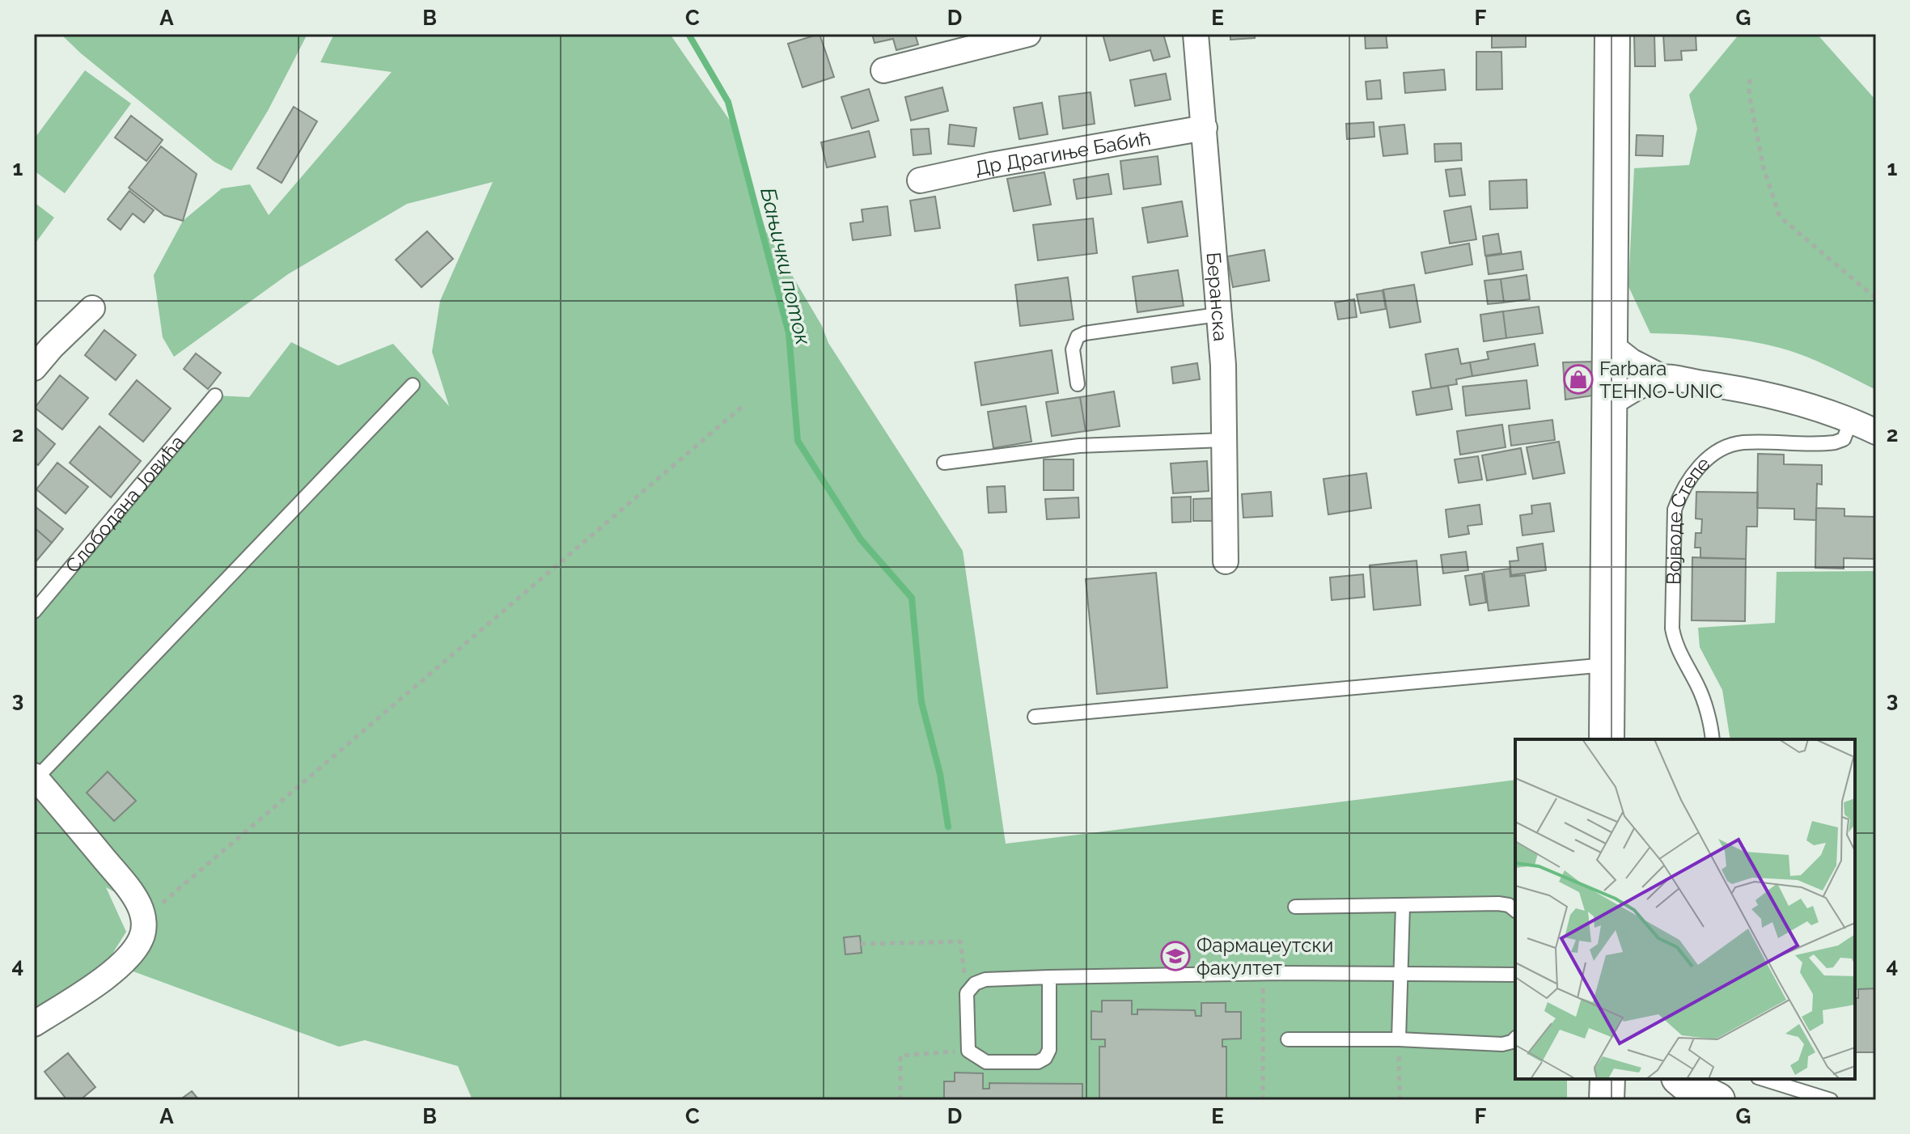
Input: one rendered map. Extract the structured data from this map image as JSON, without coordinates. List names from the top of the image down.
{
  "streets": {
    "street": ["Др Драгиње Бабић", "Беранска"],
    "lane": ["Слободана Јовића", "Војводе Степе"]
  },
  "crossings": [
    ["Др Драгиње Бабић", "Беранска"]
  ],
  "water": ["Бањички поток"],
  "places": {
    "shop": ["Farbara TEHNO-UNIC"],
    "school or university": ["Фармацеутски факултет"]
  },
  "grid": {
    "columns": [
      "A",
      "B",
      "C",
      "D",
      "E",
      "F",
      "G"
    ],
    "rows": [
      "1",
      "2",
      "3",
      "4"
    ]
  }
}
